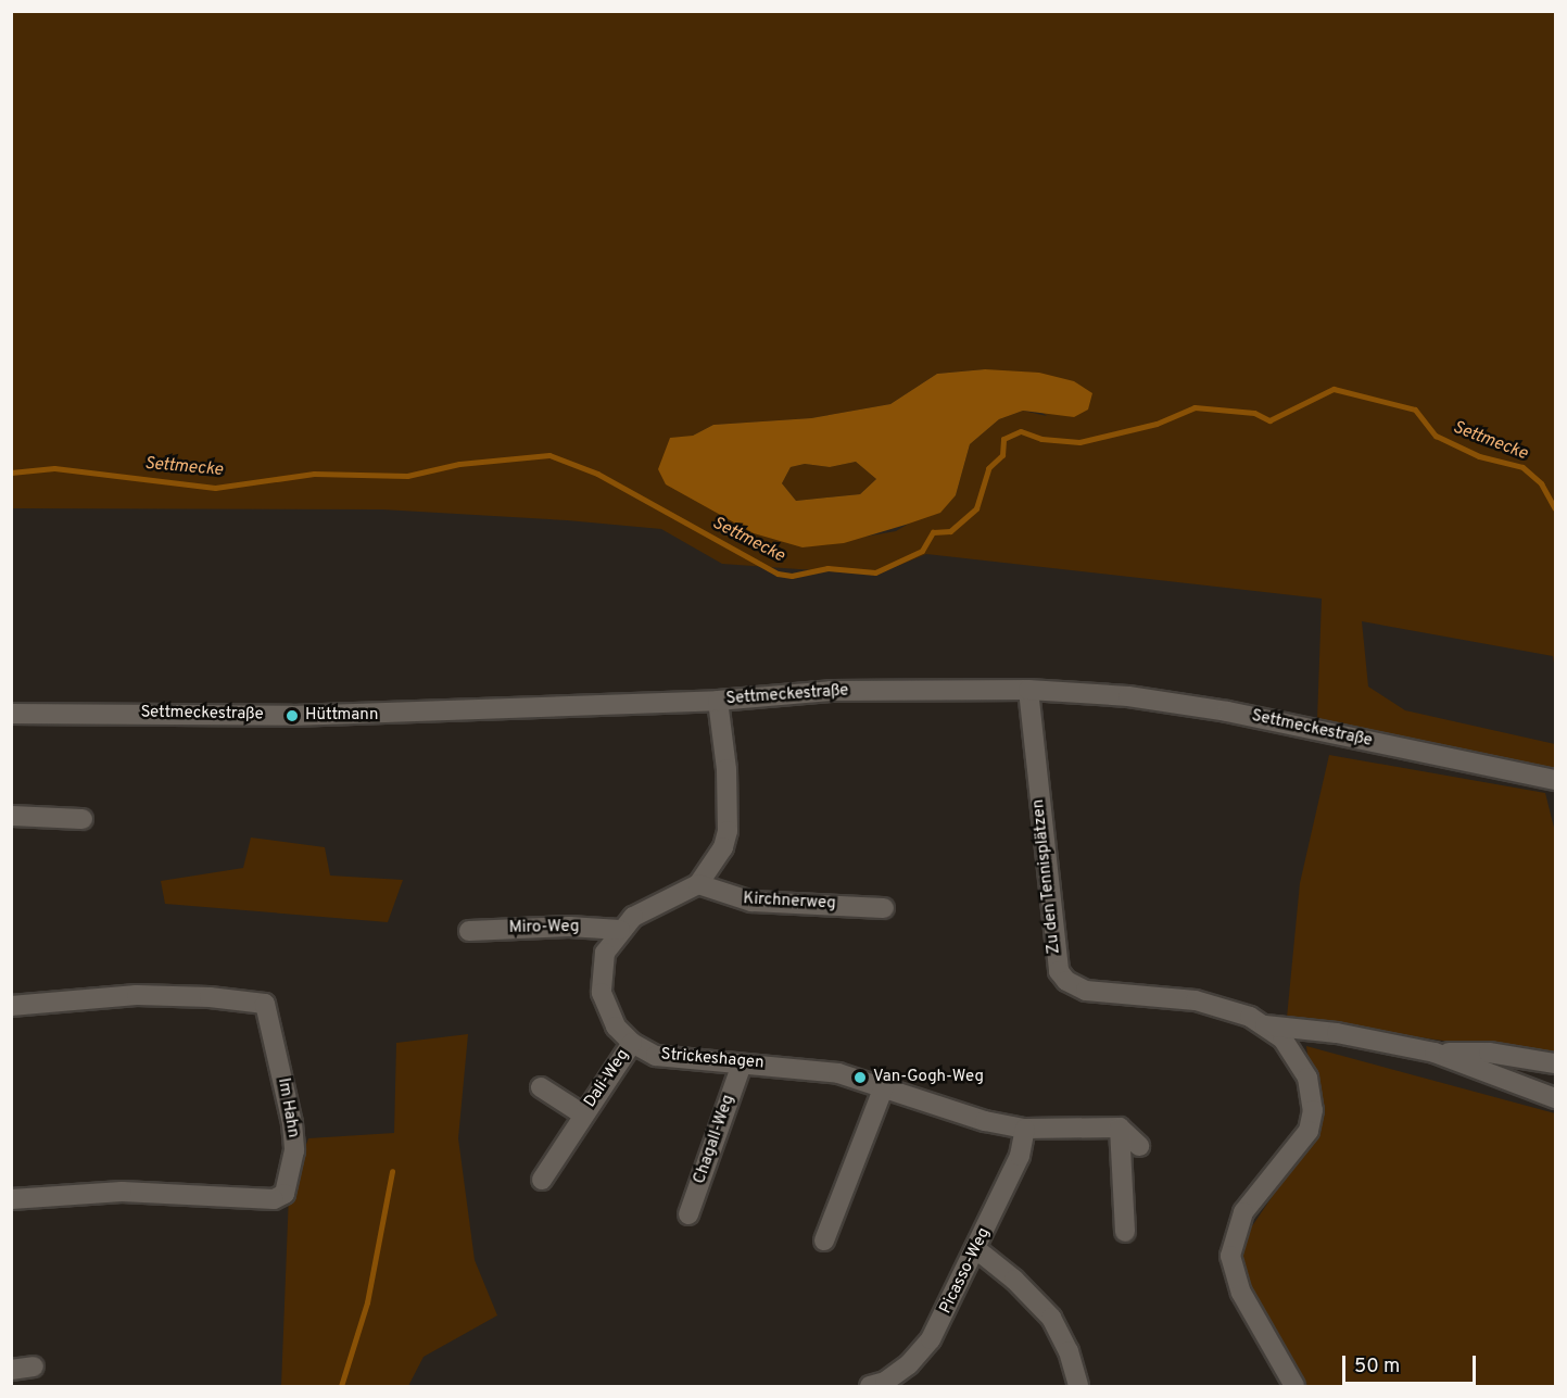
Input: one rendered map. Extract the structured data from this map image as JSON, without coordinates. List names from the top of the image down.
{
  "streets": {
    "street": [
      "Settmeckestraße",
      "Zu den Tennisplätzen",
      "Kirchnerweg",
      "Miro-Weg",
      "Strickeshagen",
      "Dali-Weg",
      "Im Hahn",
      "Chagall-Weg",
      "Picasso-Weg"
    ]
  },
  "crossings": [
    ["Settmeckestraße", "Zu den Tennisplätzen"],
    ["Settmeckestraße", "Strickeshagen"],
    ["Kirchnerweg", "Strickeshagen"],
    ["Miro-Weg", "Strickeshagen"],
    ["Strickeshagen", "Dali-Weg"],
    ["Strickeshagen", "Chagall-Weg"],
    ["Strickeshagen", "Picasso-Weg"]
  ],
  "water": ["Settmecke"],
  "places": ["Hüttmann", "Van-Gogh-Weg"],
  "scale_bar": "50 m"
}
